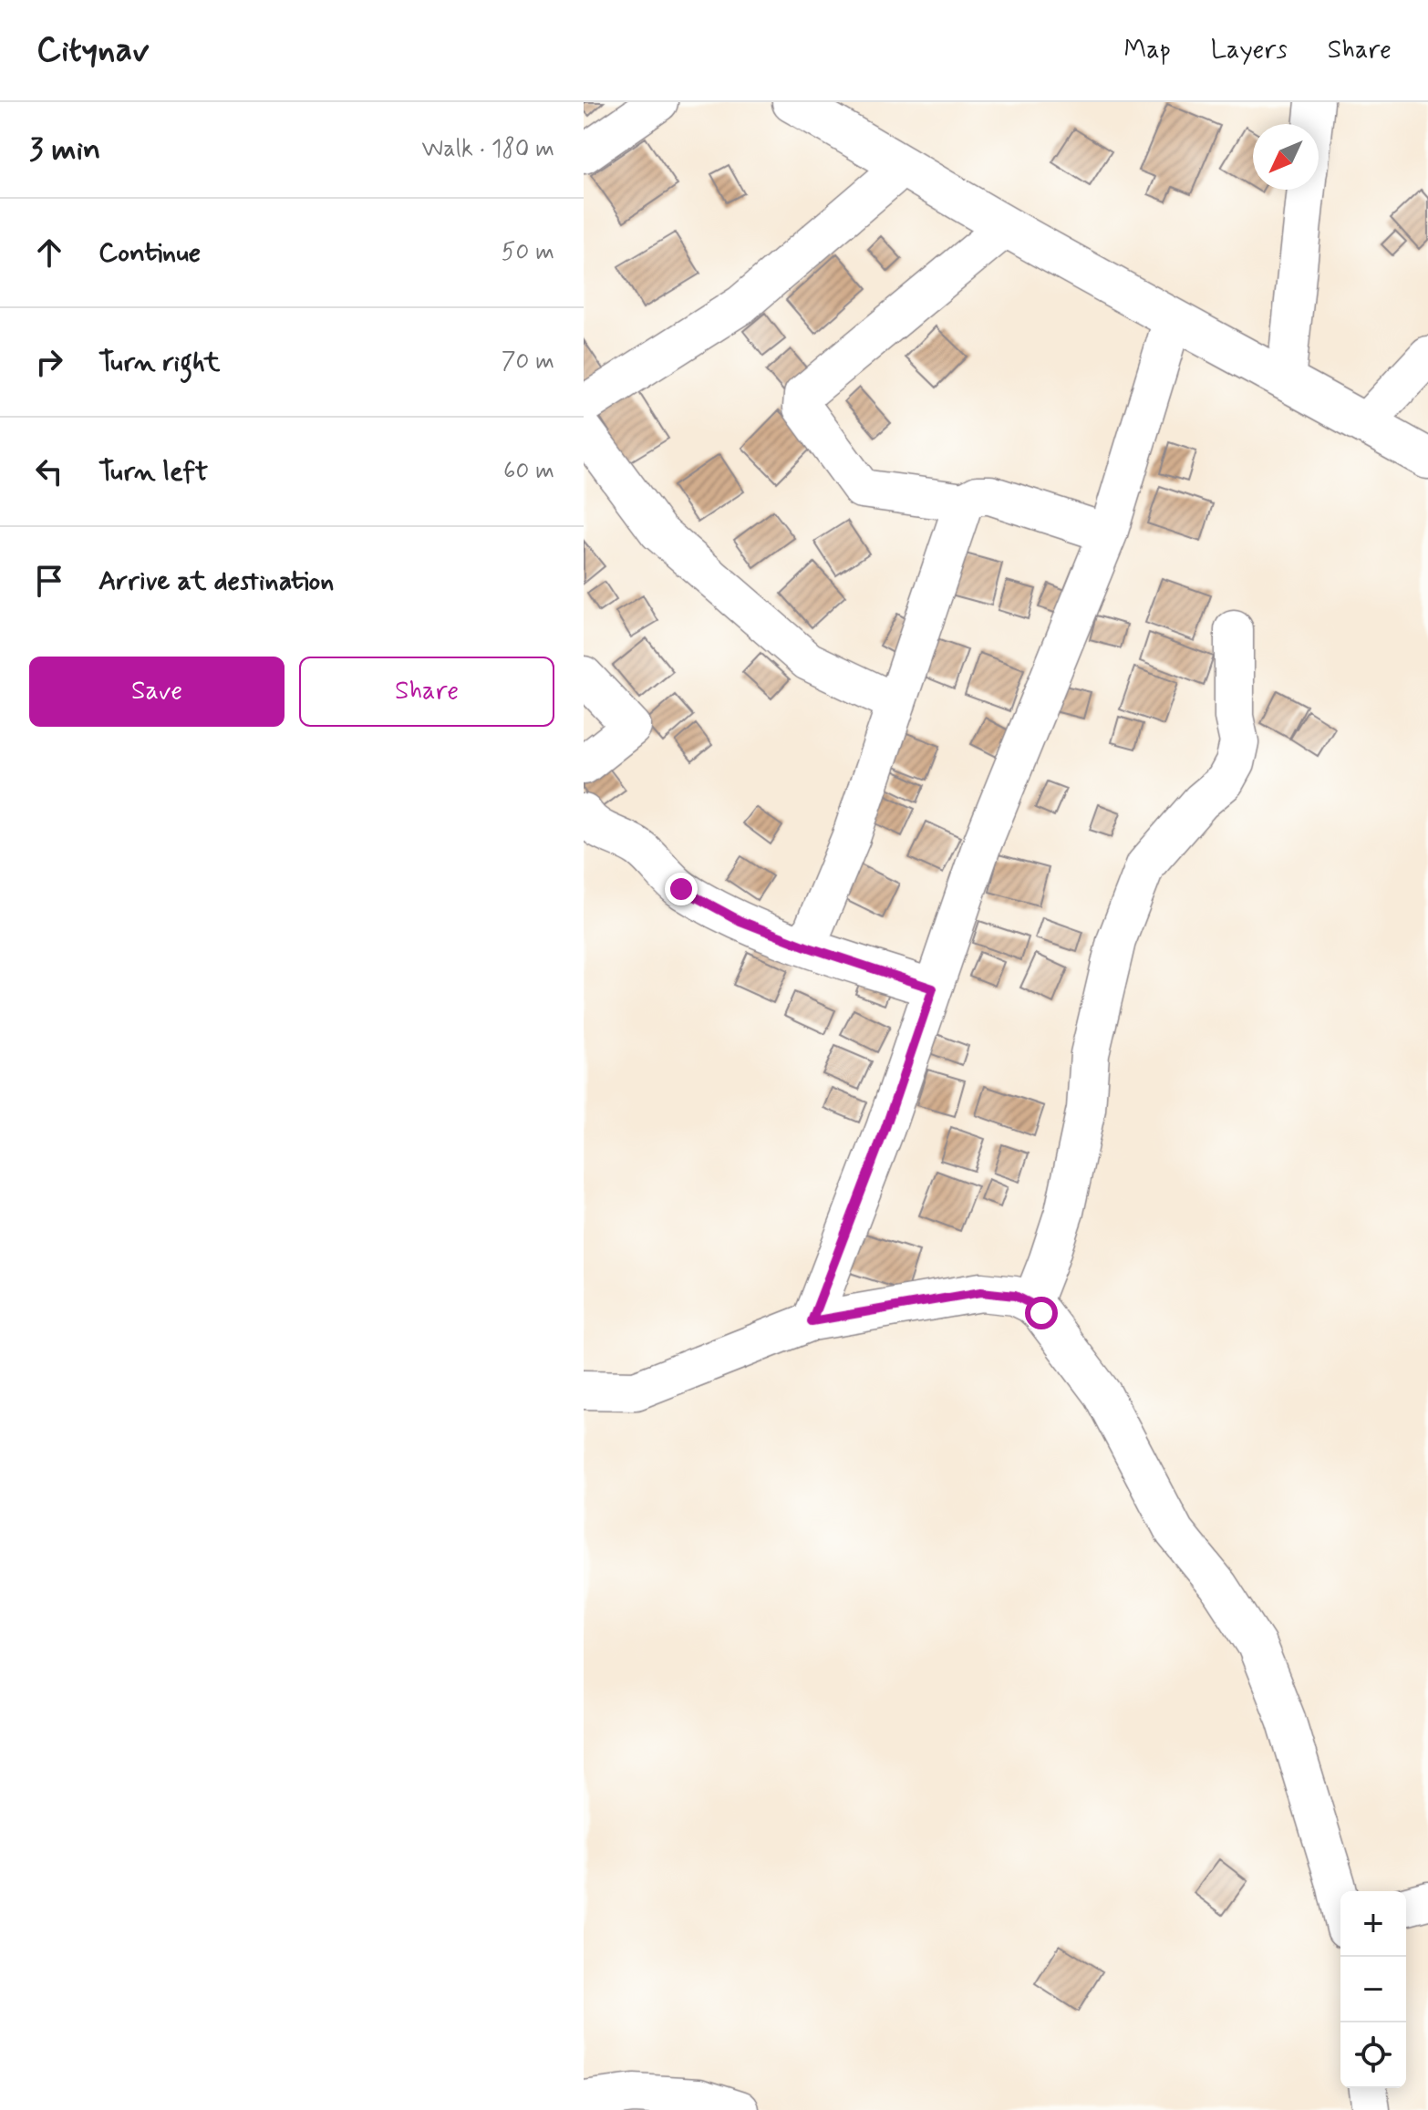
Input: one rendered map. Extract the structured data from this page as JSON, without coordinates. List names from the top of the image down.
{
  "north": "bottom left",
  "page": {
    "header": "Citynav",
    "nav": ["Map", "Layers", "Share"],
    "heading": ["3 min", "Walk · 180 m"],
    "list": [
      ["Continue", "50 m"],
      ["Turn right", "70 m"],
      ["Turn left", "60 m"],
      "Arrive at destination"
    ],
    "buttons": ["Save", "Share"],
    "map_buttons": ["+", "−"]
  }
}
